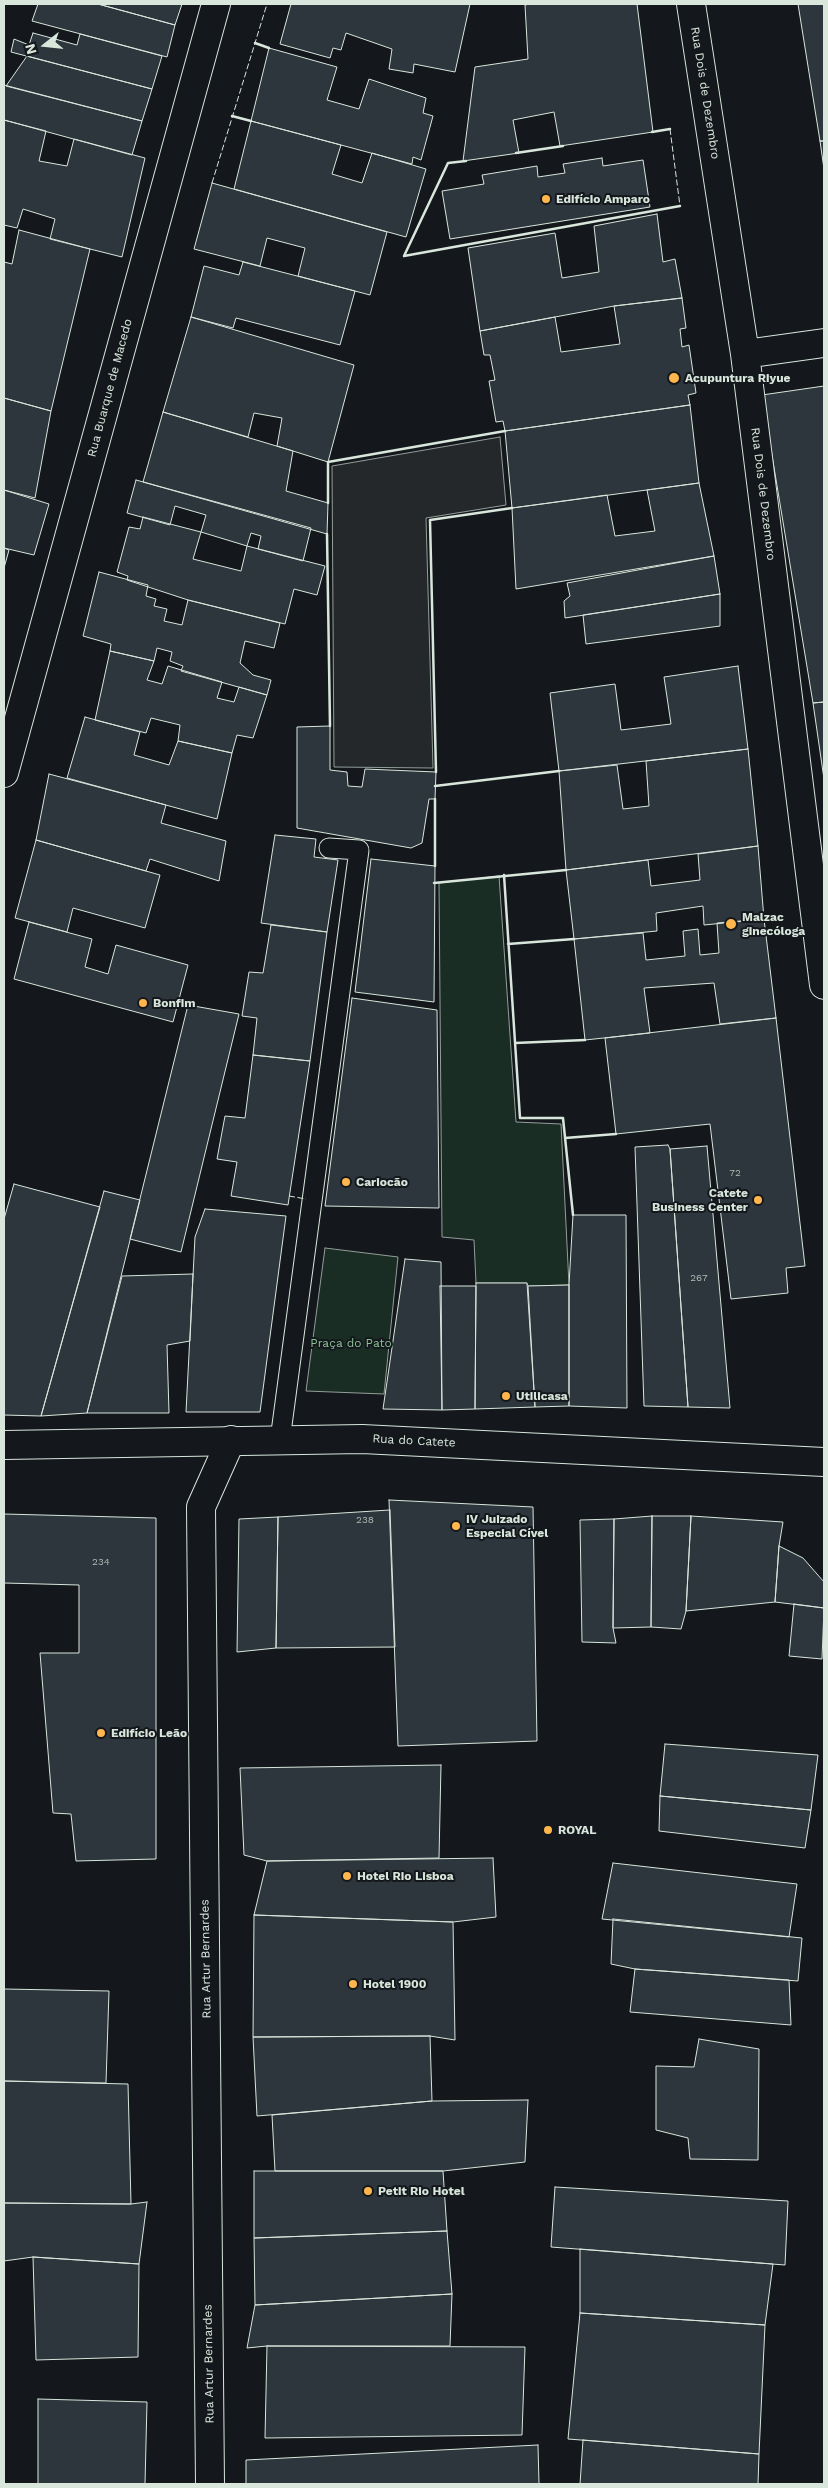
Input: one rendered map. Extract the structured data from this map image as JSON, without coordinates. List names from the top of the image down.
{
  "streets": {
    "street": [
      "Rua Dois de Dezembro",
      "Rua Buarque de Macedo",
      "Rua do Catete",
      "Rua Artur Bernardes"
    ]
  },
  "crossings": [
    ["Rua do Catete", "Rua Artur Bernardes"]
  ],
  "parks": ["Praça do Pato"],
  "places": [
    "Edifício Amparo",
    "Acupuntura Riyue",
    "Malzac ginecóloga",
    "Bonfim",
    "Cariocão",
    "Catete Business Center",
    "Utilicasa",
    "IV Juizado Especial Cível",
    "Edifício Leão",
    "ROYAL",
    "Hotel Rio Lisboa",
    "Hotel 1900",
    "Petit Rio Hotel"
  ],
  "house_numbers": [
    "72",
    "267",
    "238",
    "234"
  ],
  "north": "left"
}
